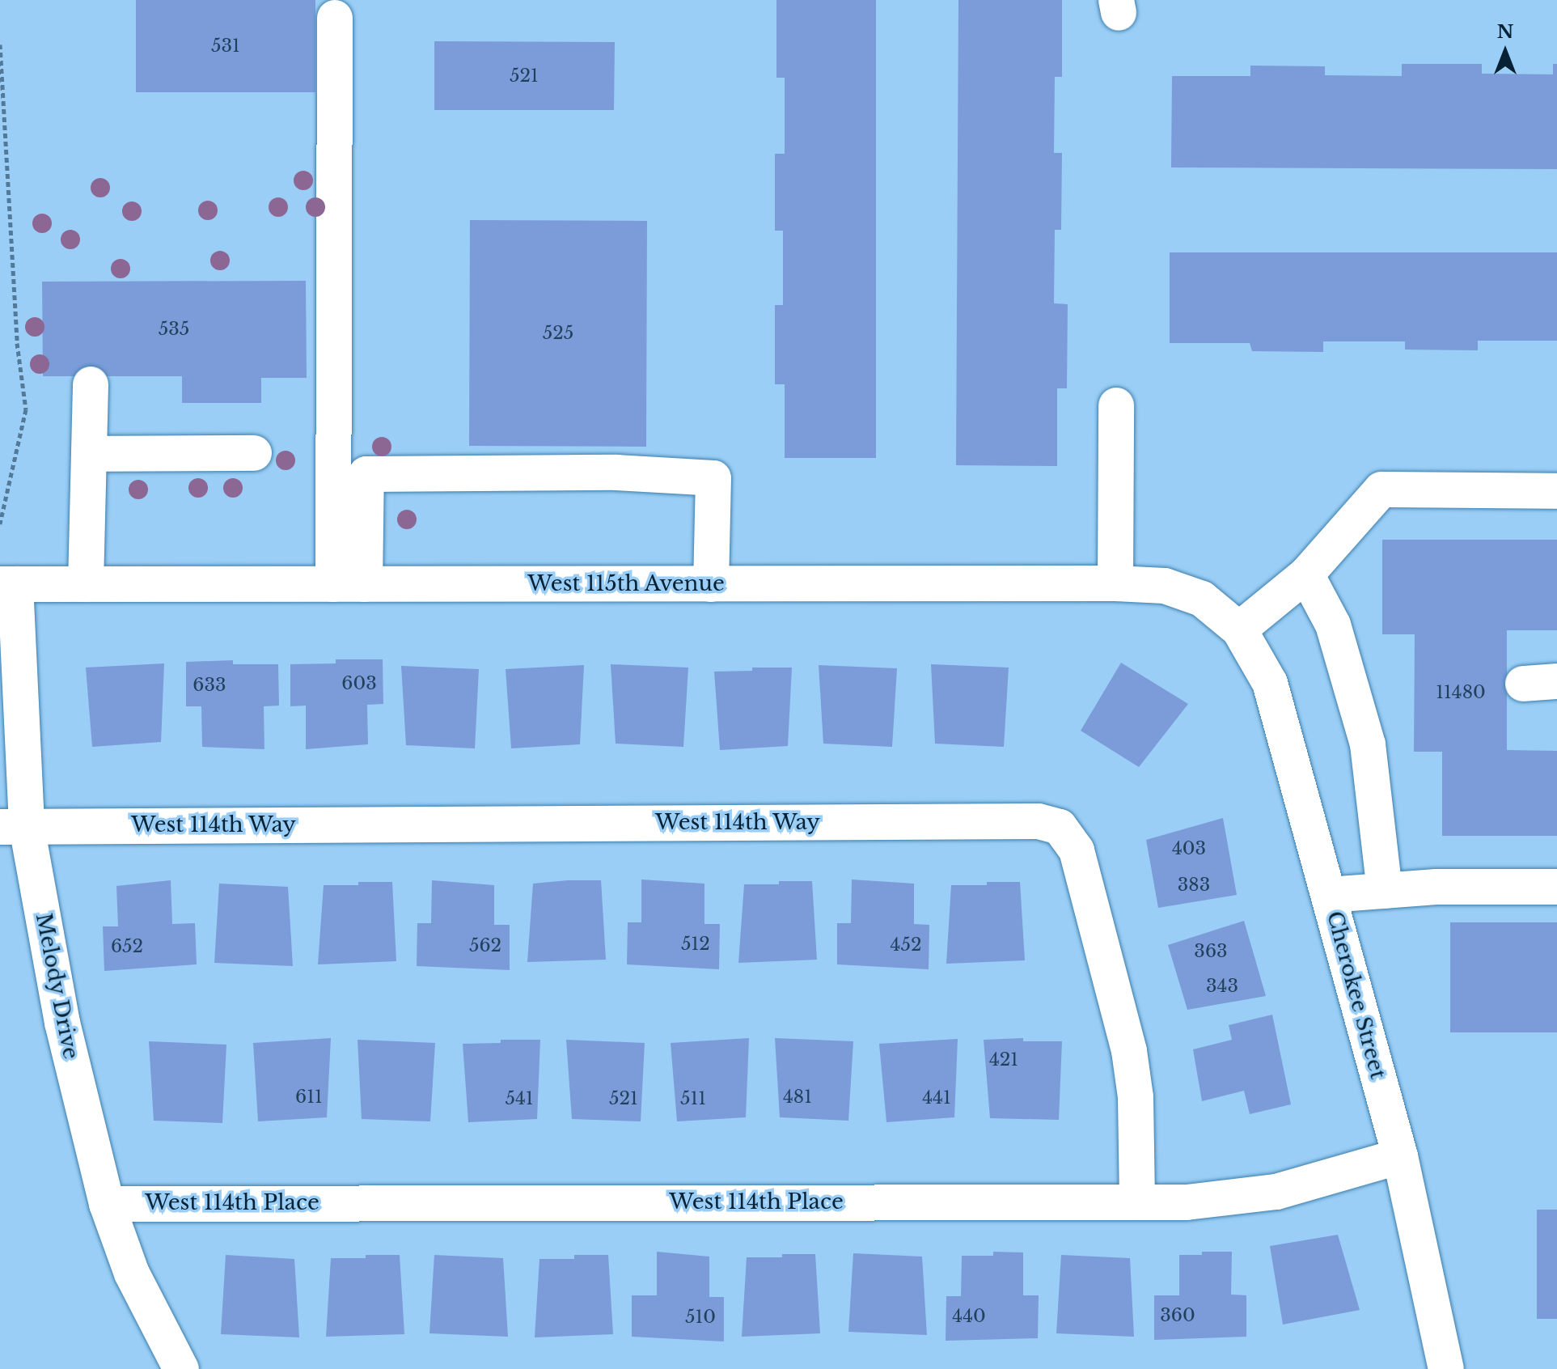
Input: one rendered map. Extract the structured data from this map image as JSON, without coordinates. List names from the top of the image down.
{
  "streets": {
    "street": [
      "West 115th Avenue",
      "West 114th Way",
      "Melody Drive",
      "Cherokee Street",
      "West 114th Place"
    ]
  },
  "crossings": [
    ["West 115th Avenue", "Melody Drive"],
    ["West 115th Avenue", "Cherokee Street"],
    ["West 114th Way", "Melody Drive"],
    ["West 114th Way", "West 114th Place"],
    ["Melody Drive", "West 114th Place"],
    ["Cherokee Street", "West 114th Place"]
  ],
  "house_numbers": [
    "531",
    "521",
    "535",
    "525",
    "603",
    "633",
    "11480",
    "403",
    "383",
    "512",
    "452",
    "562",
    "652",
    "363",
    "343",
    "421",
    "611",
    "481",
    "441",
    "541",
    "521",
    "511",
    "360",
    "440",
    "510"
  ],
  "north": "top"
}
